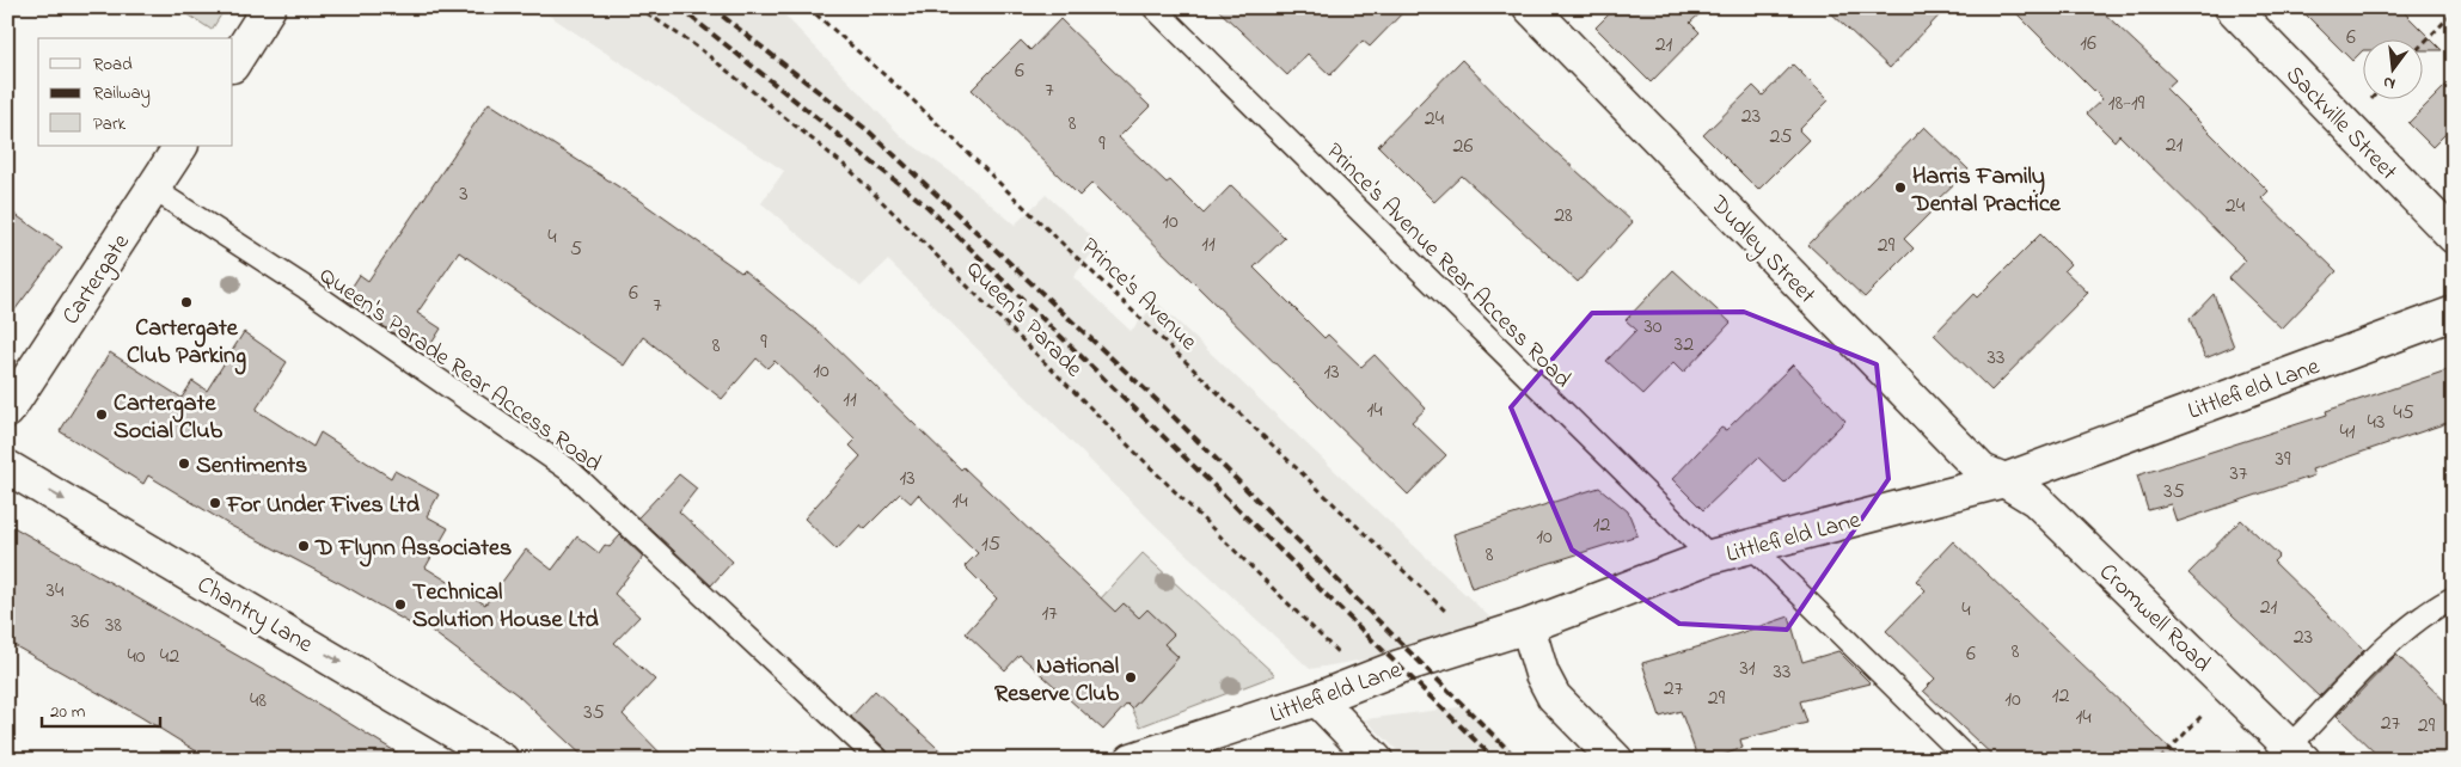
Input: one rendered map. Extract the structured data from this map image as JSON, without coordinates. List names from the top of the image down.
{
  "streets": {
    "street": [
      "Sackville Street",
      "Dudley Street",
      "Cartergate",
      "Littlefield Lane",
      "Chantry Lane",
      "Cromwell Road"
    ],
    "lane": ["Prince's Avenue Rear Access Road", "Queen's Parade Rear Access Road"],
    "path": ["Prince's Avenue", "Queen's Parade"]
  },
  "crossings": [
    ["Dudley Street", "Littlefield Lane"],
    ["Dudley Street", "Cromwell Road"],
    ["Prince's Avenue Rear Access Road", "Littlefield Lane"],
    ["Cartergate", "Queen's Parade Rear Access Road"],
    ["Queen's Parade", "Littlefield Lane"],
    ["Littlefield Lane", "Cromwell Road"]
  ],
  "one_way": ["Chantry Lane"],
  "places": [
    "Harris Family Dental Practice",
    "Cartergate Club Parking",
    "Cartergate Social Club",
    "Sentiments",
    "For Under Fives Ltd",
    "D Flynn Associates",
    "Technical Solution House Ltd",
    "National Reserve Club"
  ],
  "house_numbers": [
    "6",
    "16",
    "21",
    "6",
    "7",
    "18-19",
    "23",
    "24",
    "8",
    "25",
    "9",
    "21",
    "26",
    "3",
    "24",
    "28",
    "10",
    "4",
    "11",
    "29",
    "5",
    "6",
    "7",
    "30",
    "9",
    "32",
    "8",
    "33",
    "10",
    "13",
    "11",
    "14",
    "45",
    "43",
    "41",
    "39",
    "37",
    "13",
    "35",
    "14",
    "12",
    "10",
    "15",
    "8",
    "34",
    "21",
    "4",
    "17",
    "36",
    "38",
    "23",
    "8",
    "6",
    "40",
    "42",
    "31",
    "33",
    "27",
    "12",
    "29",
    "10",
    "48",
    "35",
    "14",
    "27",
    "29"
  ],
  "legend": ["Road", "Railway", "Park"],
  "scale_bar": "20 m",
  "north": "bottom"
}
